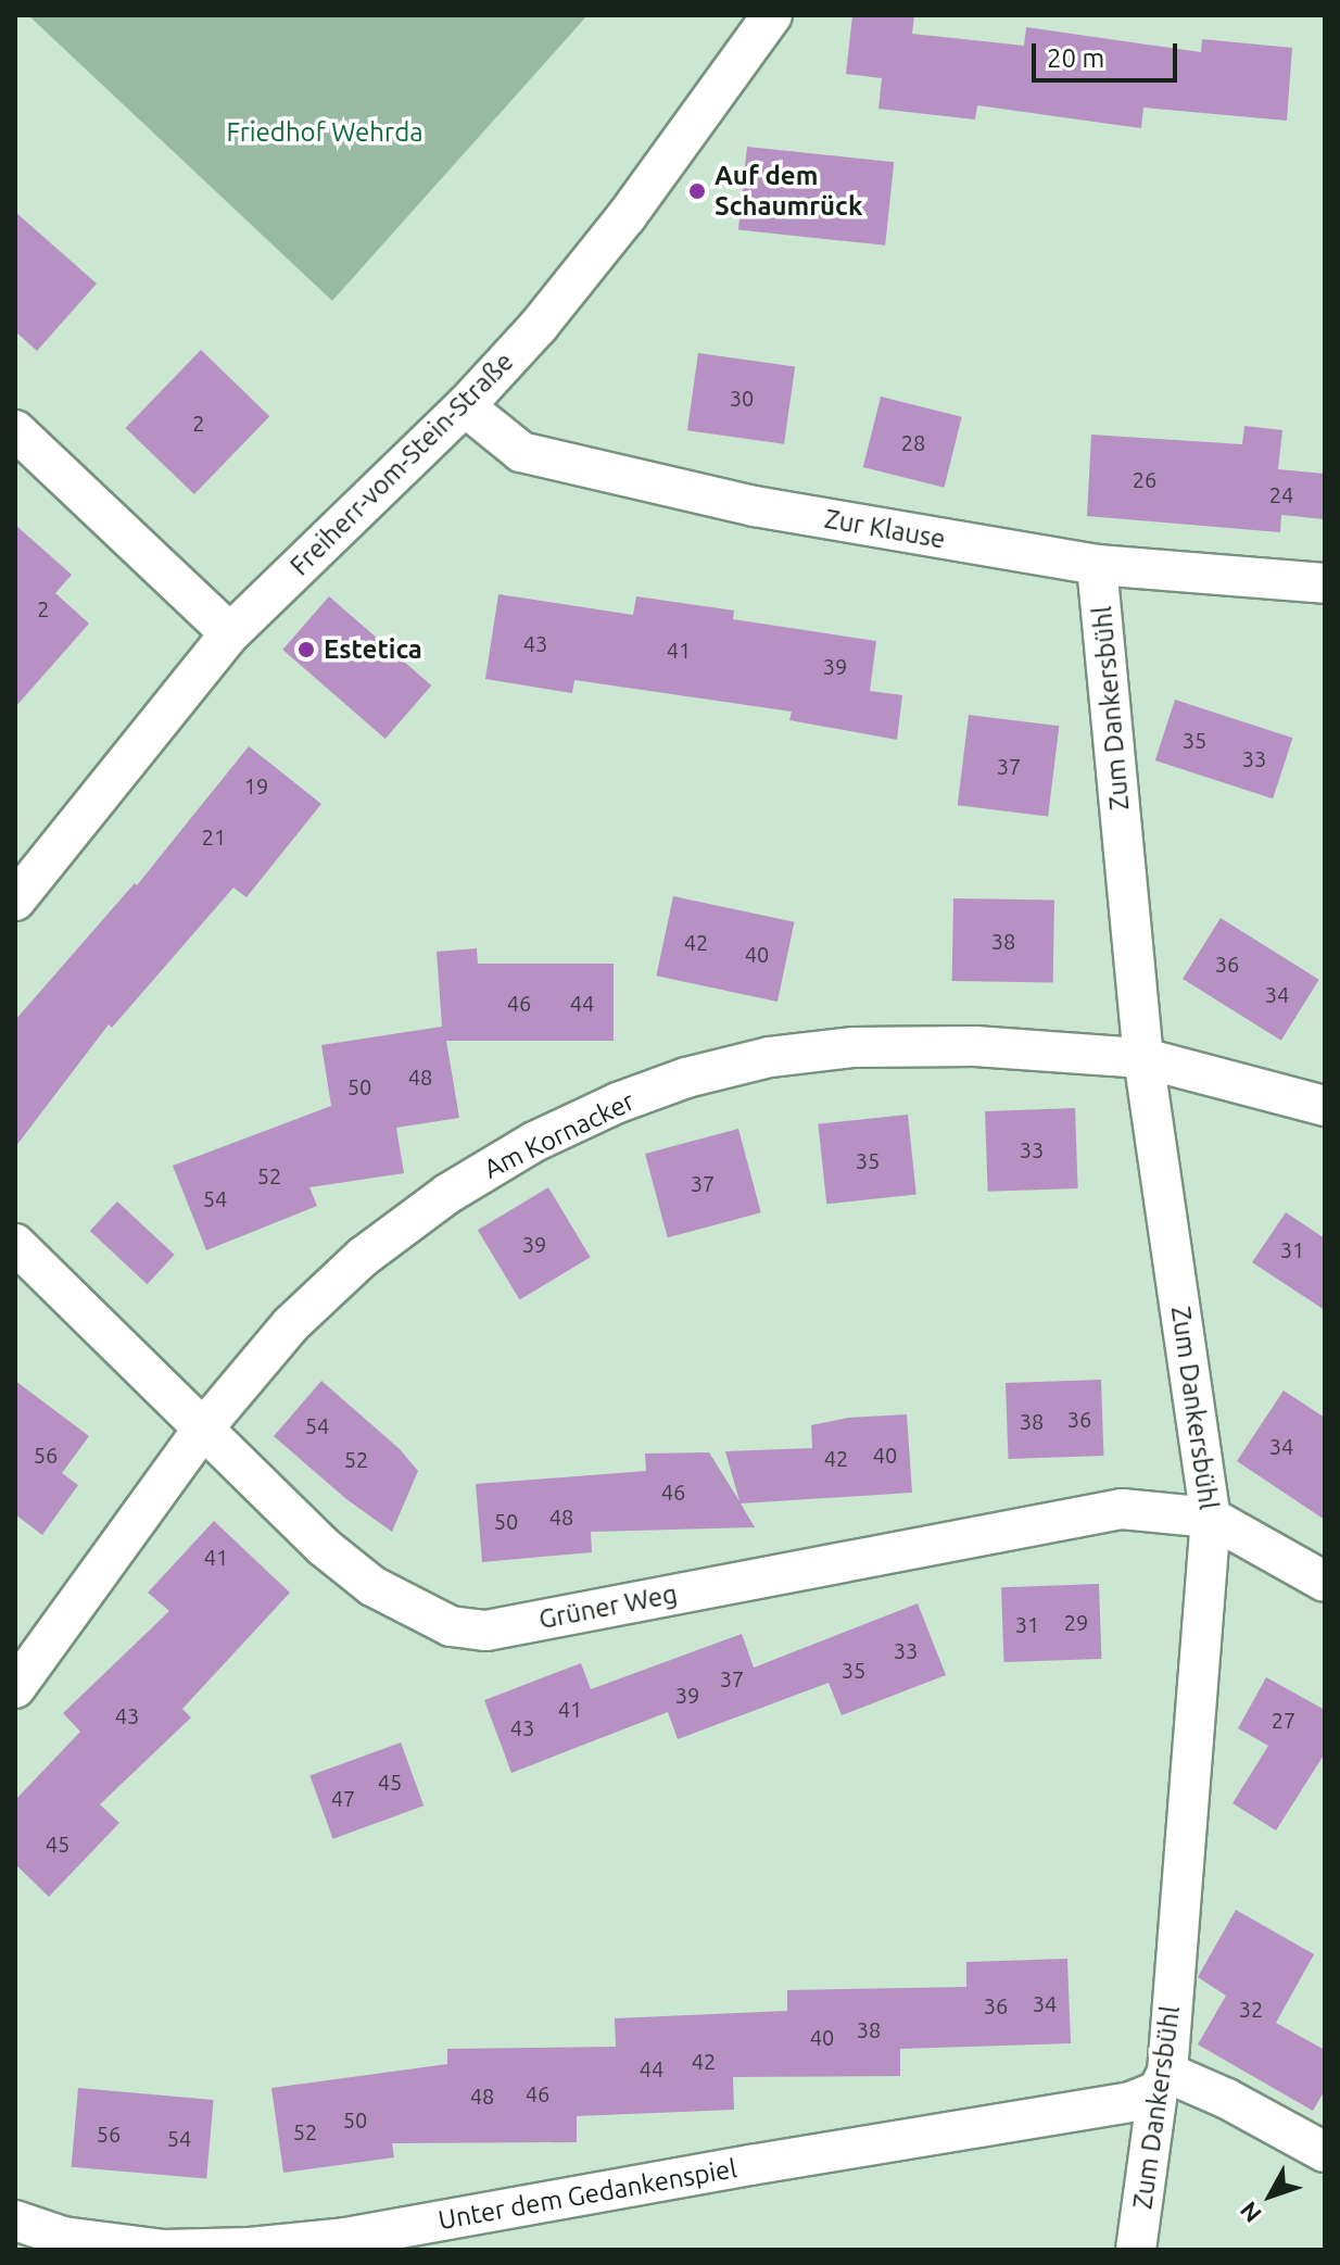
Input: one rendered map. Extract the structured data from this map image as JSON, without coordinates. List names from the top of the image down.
{
  "streets": {
    "street": [
      "Freiherr-vom-Stein-Straße",
      "Zur Klause",
      "Zum Dankersbühl",
      "Am Kornacker",
      "Grüner Weg",
      "Unter dem Gedankenspiel"
    ]
  },
  "crossings": [
    ["Freiherr-vom-Stein-Straße", "Zur Klause"],
    ["Zur Klause", "Zum Dankersbühl"],
    ["Zum Dankersbühl", "Am Kornacker"],
    ["Zum Dankersbühl", "Grüner Weg"],
    ["Zum Dankersbühl", "Unter dem Gedankenspiel"],
    ["Am Kornacker", "Grüner Weg"]
  ],
  "parks": ["Friedhof Wehrda"],
  "places": ["Auf dem Schaumrück", "Estetica"],
  "house_numbers": [
    "30",
    "2",
    "28",
    "26",
    "24",
    "2",
    "43",
    "41",
    "39",
    "35",
    "33",
    "37",
    "19",
    "21",
    "38",
    "42",
    "40",
    "36",
    "34",
    "46",
    "44",
    "48",
    "50",
    "33",
    "35",
    "52",
    "37",
    "54",
    "39",
    "31",
    "36",
    "38",
    "54",
    "34",
    "56",
    "40",
    "42",
    "52",
    "46",
    "48",
    "50",
    "41",
    "29",
    "31",
    "33",
    "35",
    "37",
    "39",
    "41",
    "43",
    "27",
    "43",
    "45",
    "47",
    "45",
    "34",
    "36",
    "32",
    "38",
    "40",
    "42",
    "44",
    "46",
    "48",
    "50",
    "52",
    "56",
    "54"
  ],
  "scale_bar": "20 m",
  "north": "bottom left"
}
